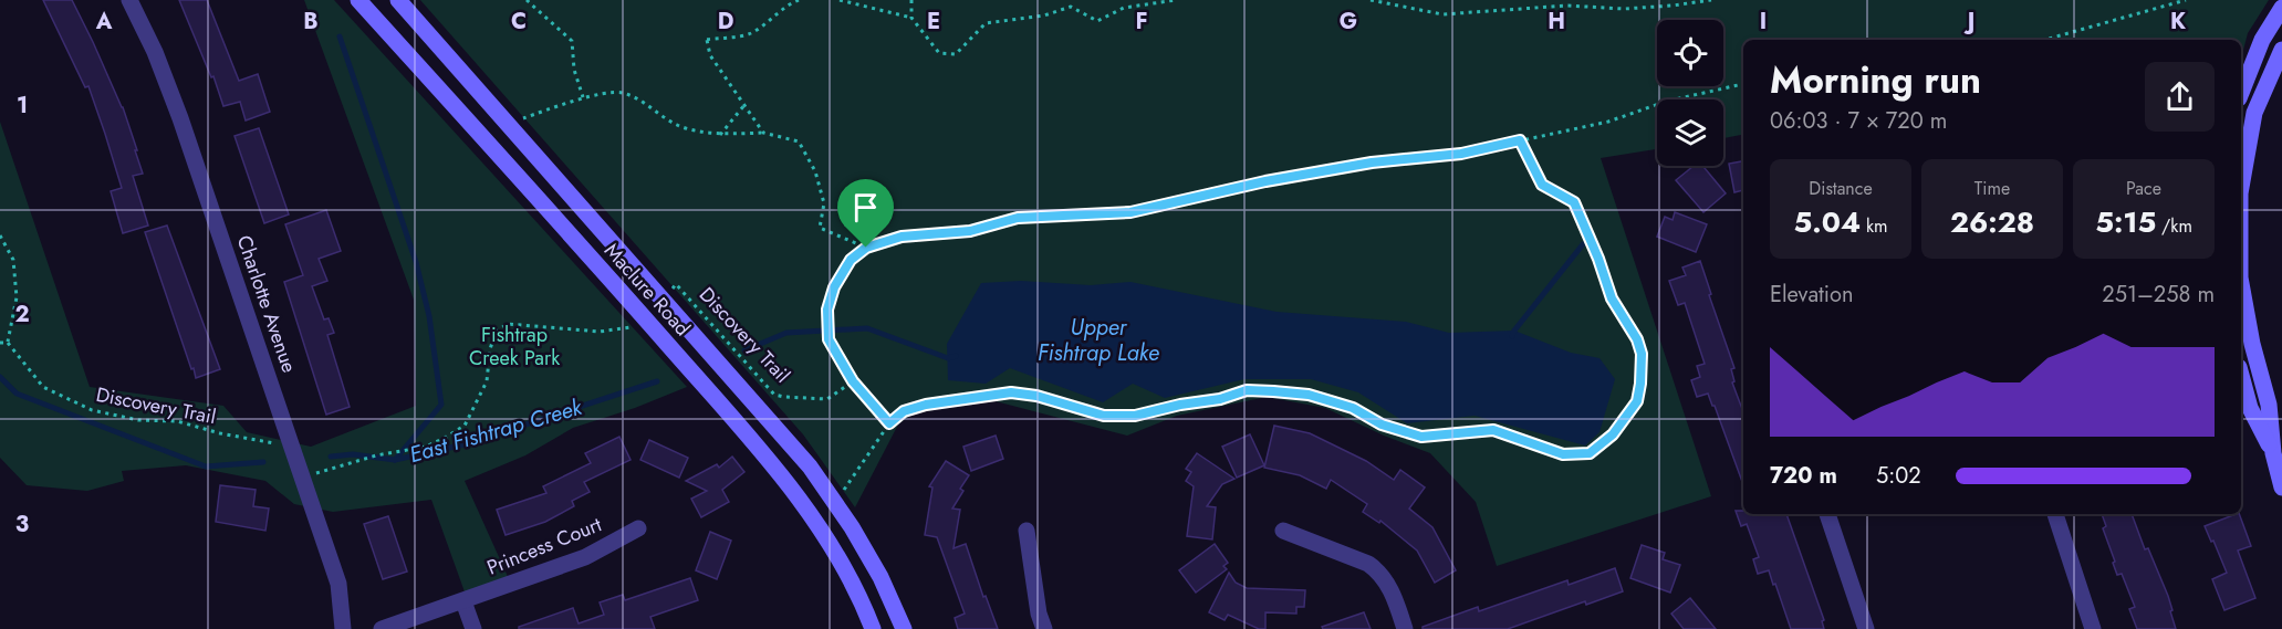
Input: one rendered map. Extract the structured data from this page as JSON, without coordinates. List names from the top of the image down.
{
  "streets": {
    "main road": ["Maclure Road"],
    "street": ["Charlotte Avenue", "Princess Court"],
    "path": ["Discovery Trail"]
  },
  "crossings": [
    ["Charlotte Avenue", "Discovery Trail"]
  ],
  "water": ["Upper Fishtrap Lake", "East Fishtrap Creek"],
  "parks": ["Fishtrap Creek Park"],
  "page": {
    "heading": ["Morning run", "06:03 · 7 × 720 m"],
    "stats": [
      ["Distance", "5.04 km"],
      ["Time", "26:28"],
      ["Pace", "5:15 /km"]
    ],
    "chart": ["Elevation", "251–258 m"],
    "list": [
      {
        "name": "720 m",
        "note": "5:02"
      }
    ]
  },
  "grid": {
    "columns": [
      "A",
      "B",
      "C",
      "D",
      "E",
      "F",
      "G",
      "H",
      "I",
      "J",
      "K"
    ],
    "rows": ["1", "2", "3"]
  }
}
